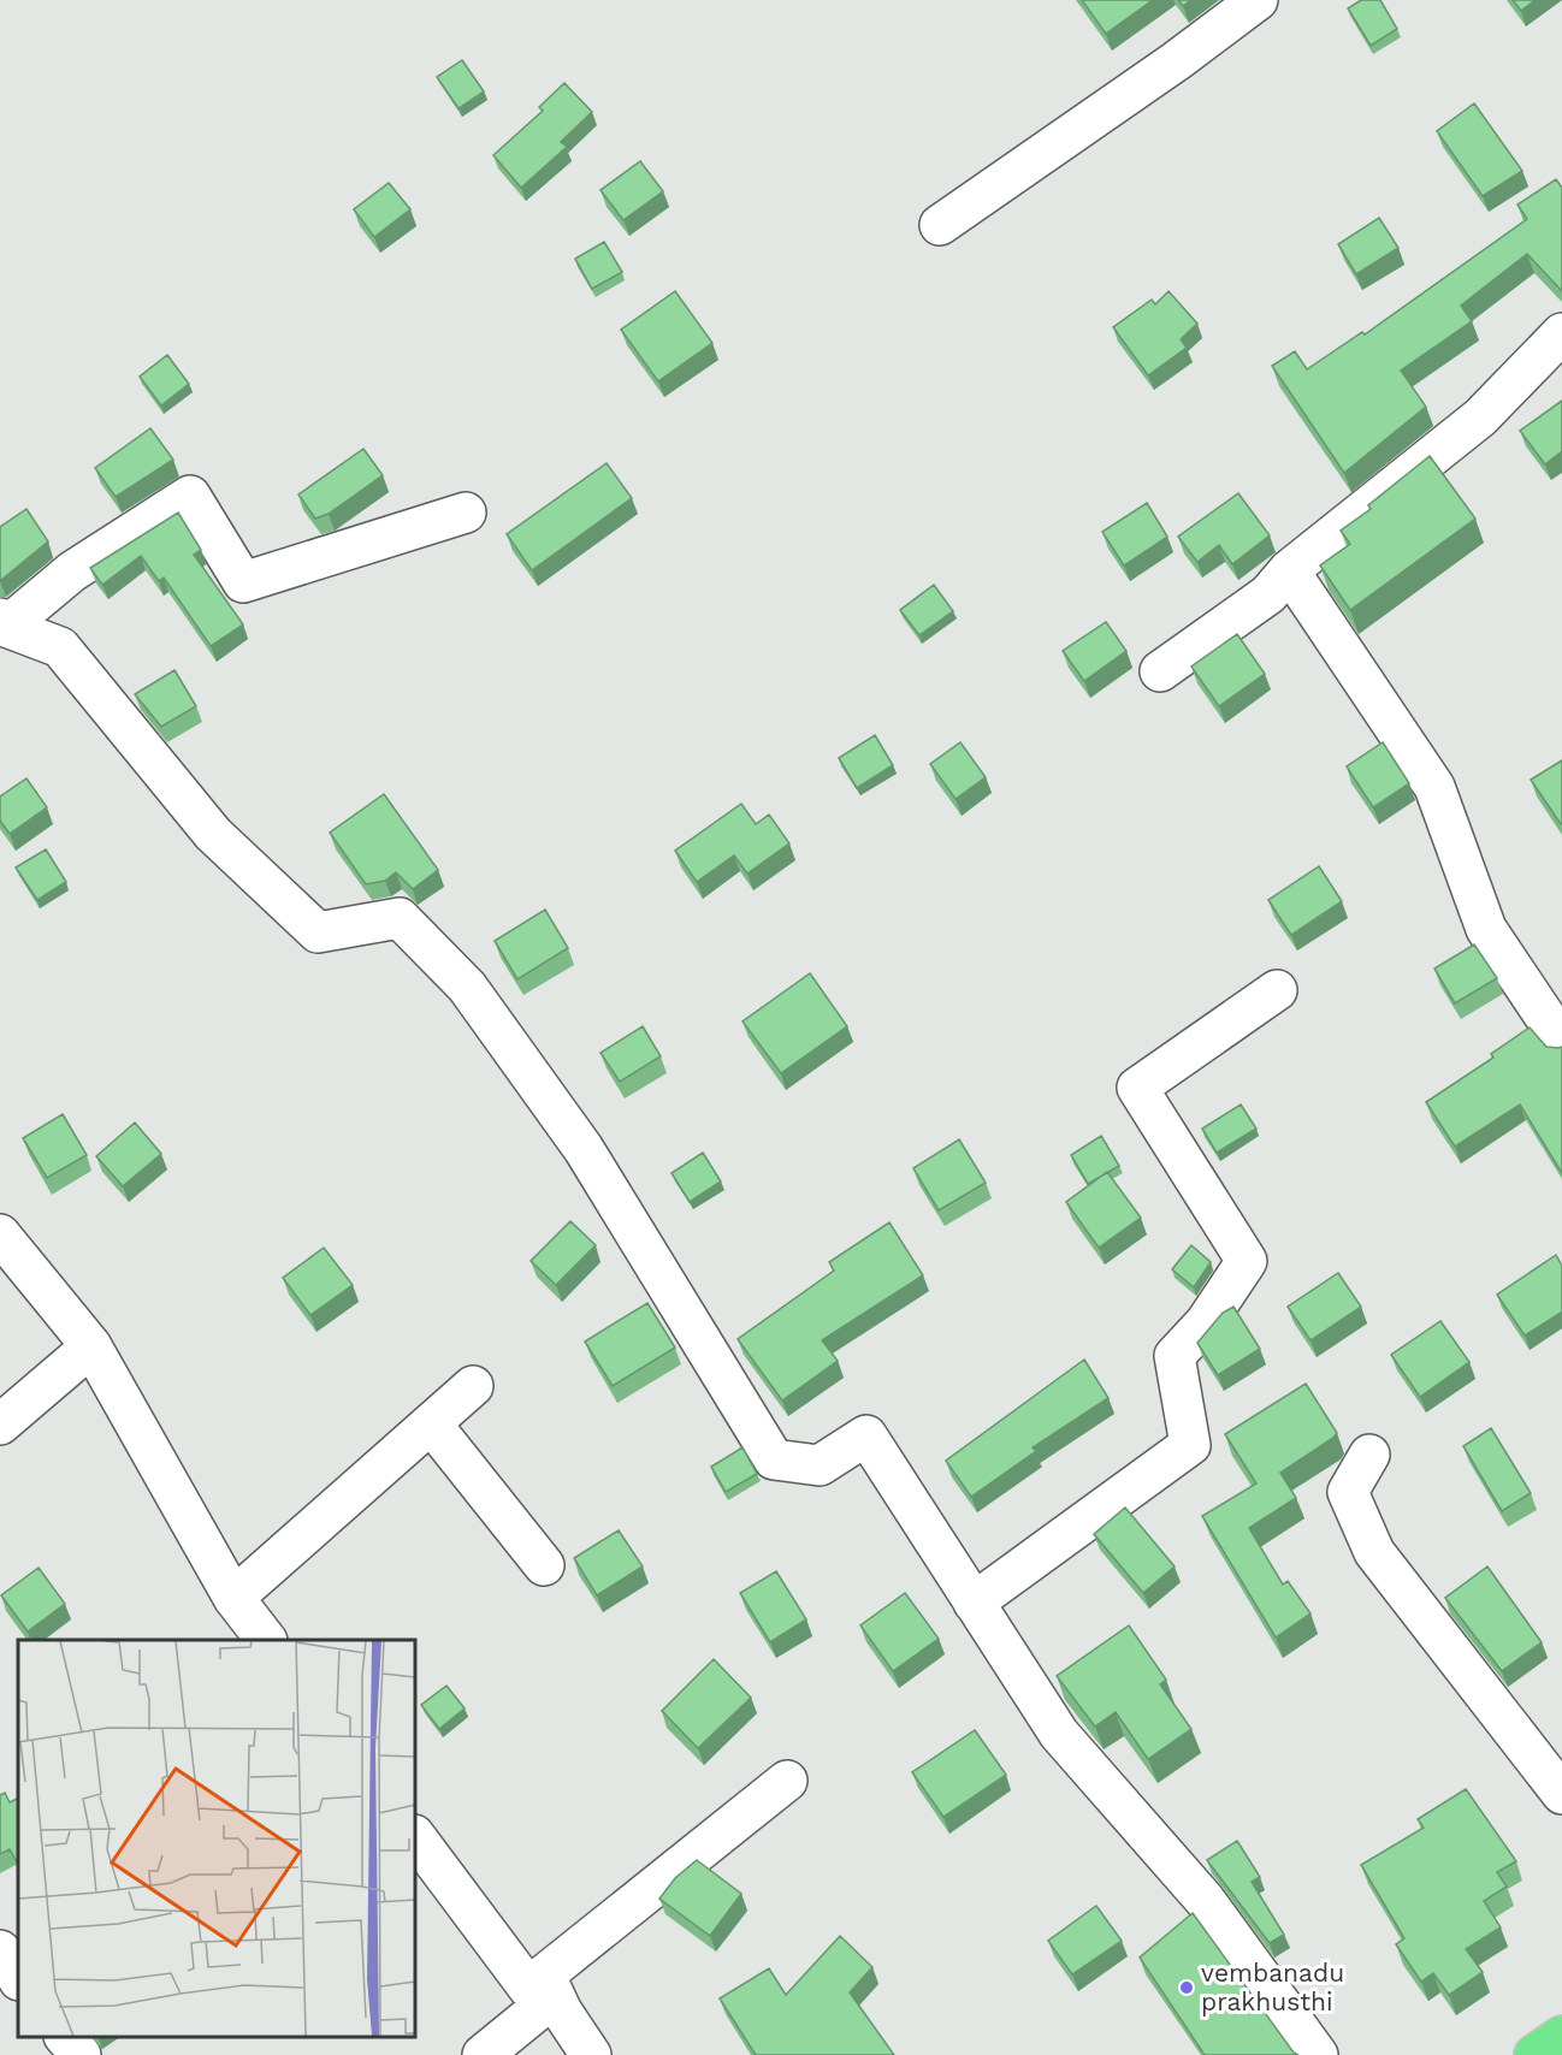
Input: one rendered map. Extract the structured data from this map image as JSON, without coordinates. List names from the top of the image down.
{
  "places": ["vembanadu prakhusthi"]
}
